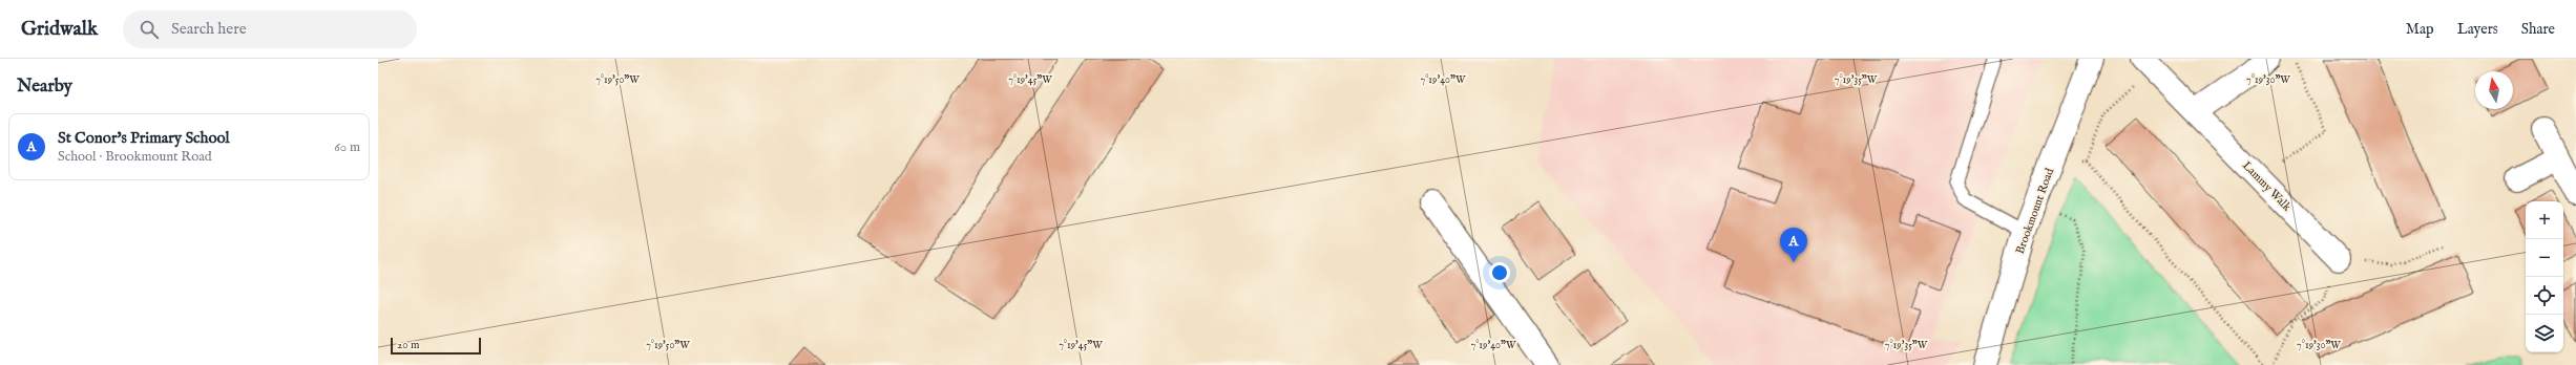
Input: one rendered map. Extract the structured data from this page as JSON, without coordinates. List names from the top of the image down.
{
  "streets": {
    "street": ["Lammy Walk", "Brookmount Road"]
  },
  "scale_bar": "20 m",
  "north": "top",
  "page": {
    "header": "Gridwalk",
    "search": "Search here",
    "nav": ["Map", "Layers", "Share"],
    "heading": "Nearby",
    "list": [
      {
        "mark": "A",
        "name": "St Conor's Primary School",
        "note": "School · Brookmount Road",
        "value": "60 m"
      }
    ],
    "map_buttons": ["+", "−"],
    "pins": "A",
    "scale": "20 m"
  },
  "coordinates": [
    "7°19'50\"W",
    "7°19'45\"W",
    "7°19'40\"W",
    "7°19'35\"W",
    "7°19'30\"W"
  ]
}
